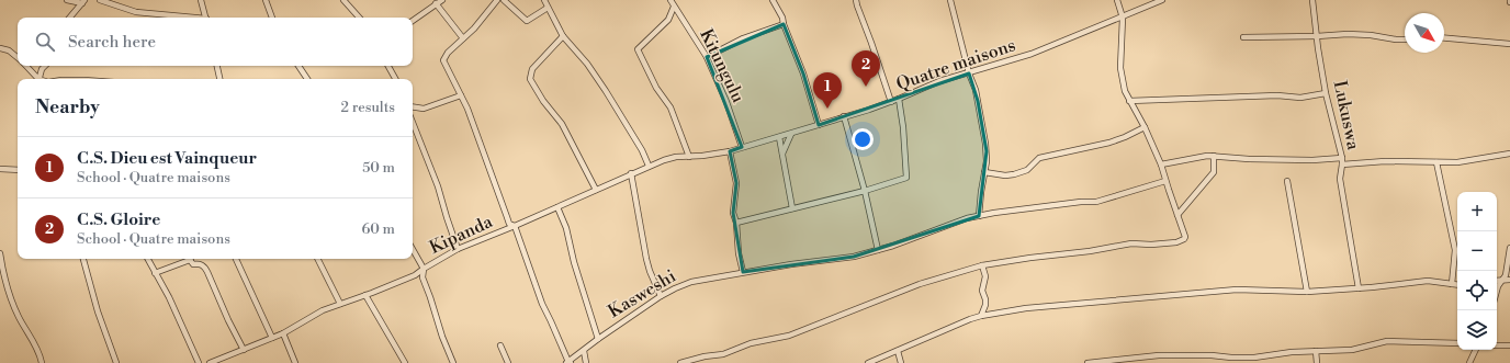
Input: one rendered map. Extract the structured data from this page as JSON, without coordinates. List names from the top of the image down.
{
  "streets": {
    "street": [
      "Quatre maisons",
      "Kitungulu",
      "Lukuswa",
      "Kipanda",
      "Kasweshi"
    ]
  },
  "crossings": [
    ["Quatre maisons", "Kitungulu"],
    ["Quatre maisons", "Kipanda"]
  ],
  "north": "bottom right",
  "page": {
    "search": "Search here",
    "pins": ["2", "1"],
    "heading": ["Nearby", "2 results"],
    "list": [
      {
        "mark": "1",
        "name": "C.S. Dieu est Vainqueur",
        "note": "School · Quatre maisons",
        "value": "50 m"
      },
      {
        "mark": "2",
        "name": "C.S. Gloire",
        "note": "School · Quatre maisons",
        "value": "60 m"
      }
    ],
    "map_buttons": ["+", "−"]
  }
}
